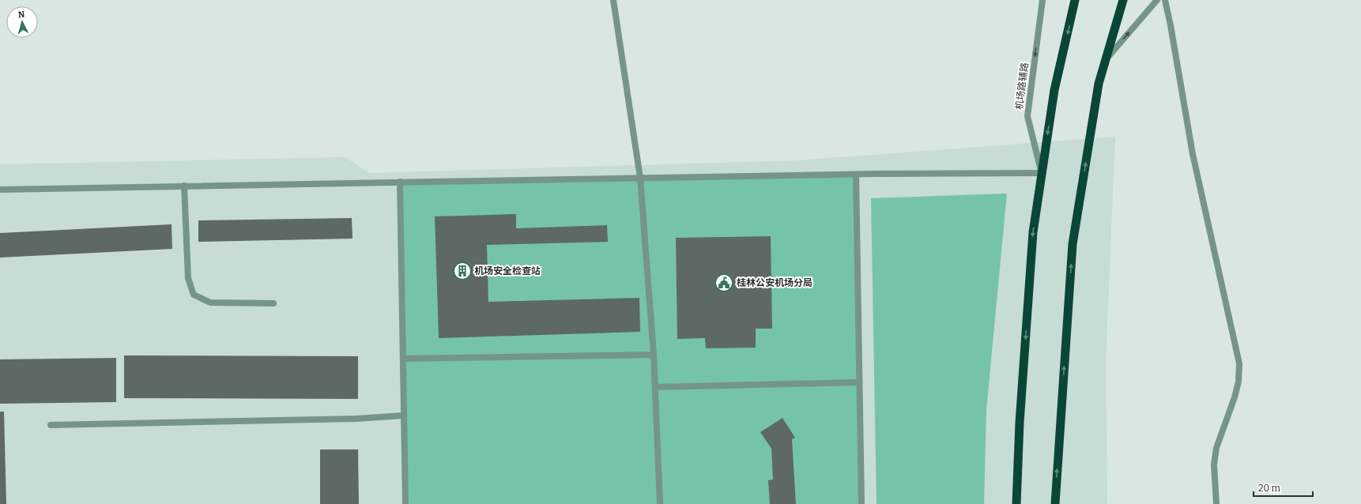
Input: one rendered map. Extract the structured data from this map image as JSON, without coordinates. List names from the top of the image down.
{
  "streets": {
    "street": ["机场路辅路"]
  },
  "one_way": ["机场路辅路"],
  "places": {
    "building": ["机场安全检查站"],
    "public building": ["桂林公安机场分局"]
  },
  "scale_bar": "20 m",
  "north": "top"
}
